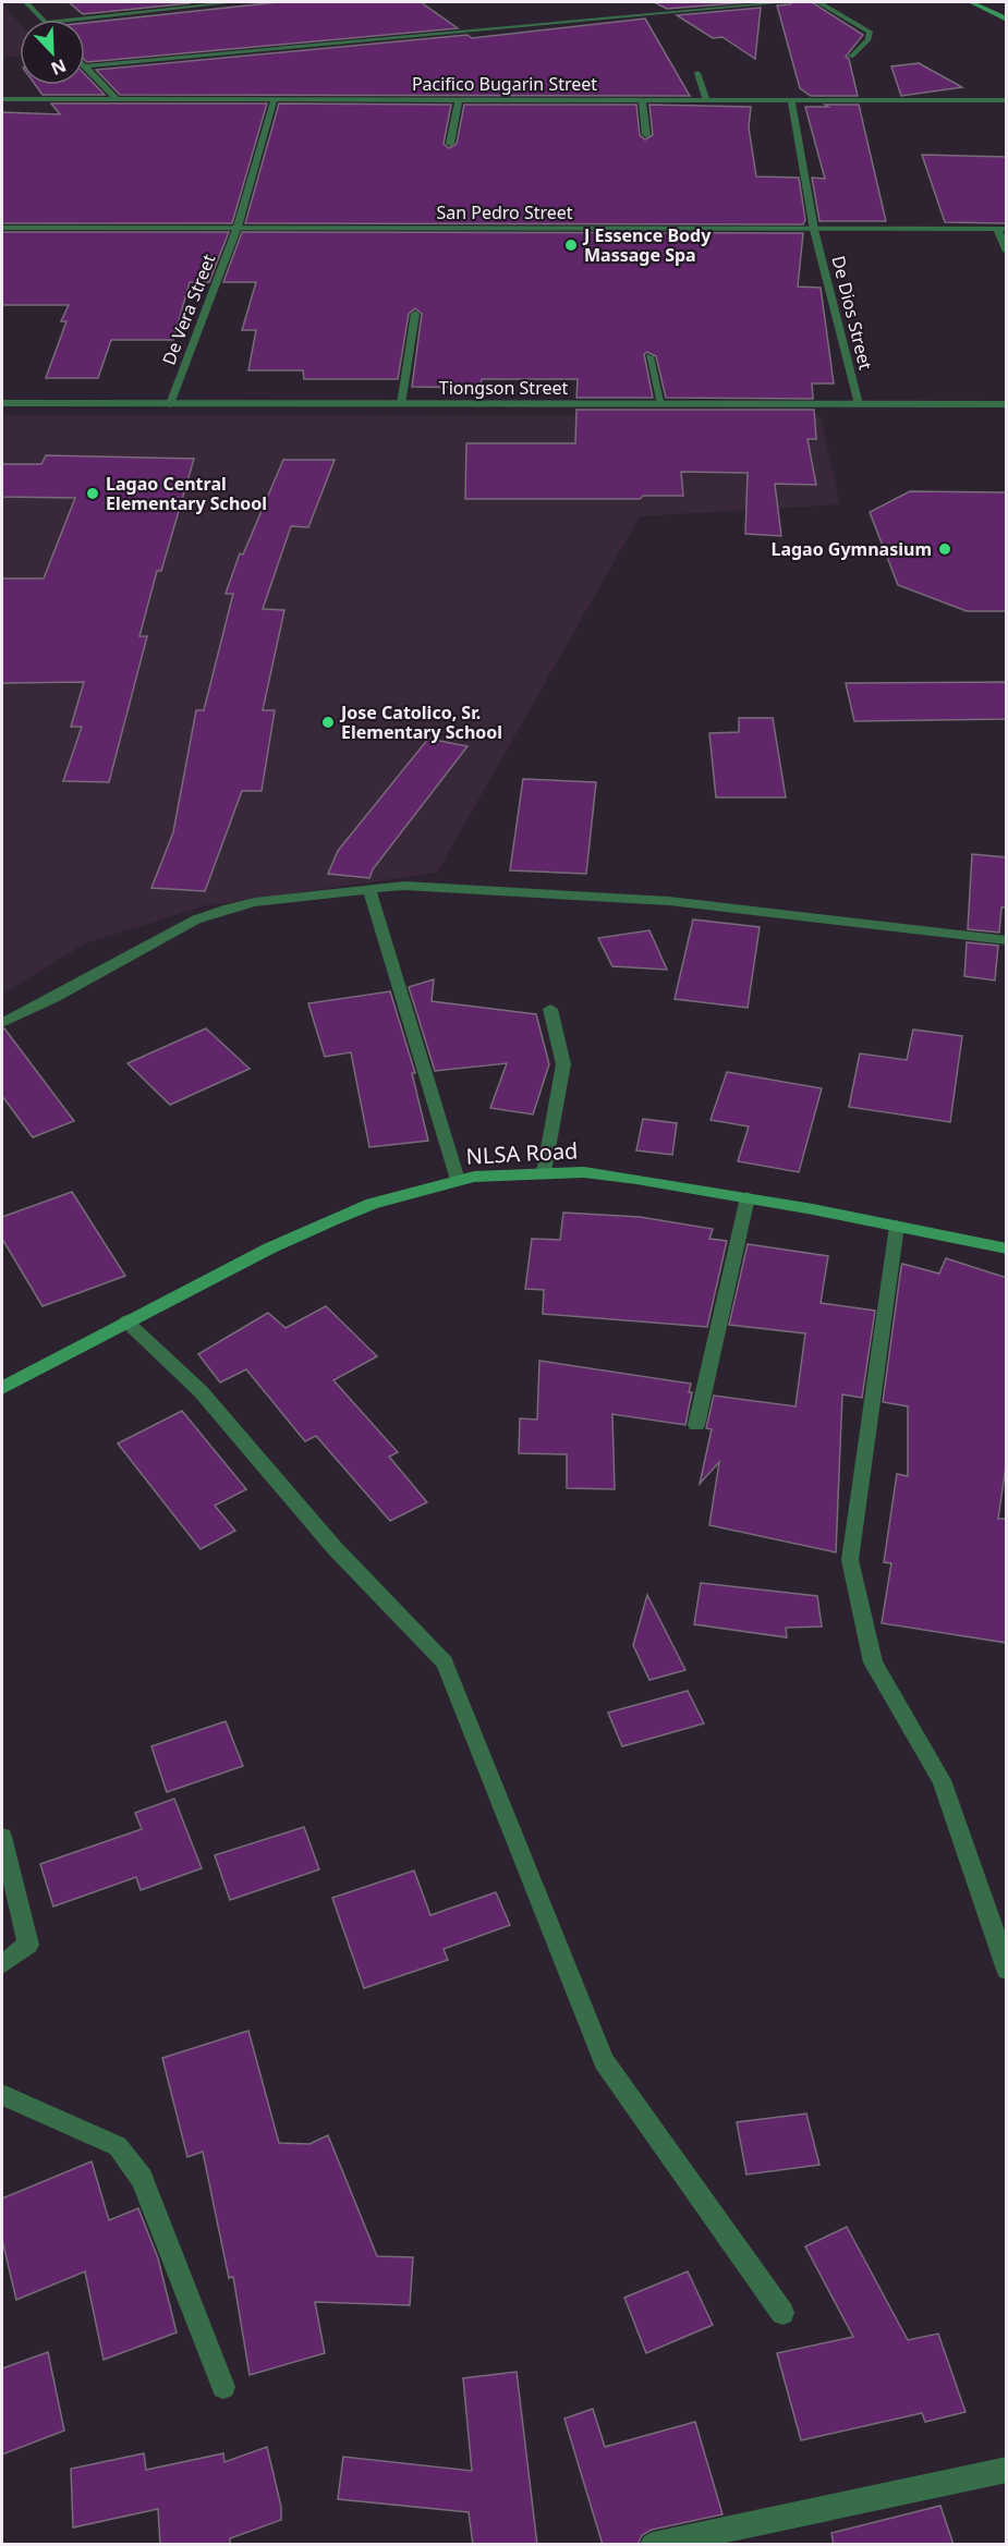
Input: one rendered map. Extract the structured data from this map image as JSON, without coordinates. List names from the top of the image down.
{
  "streets": {
    "main road": ["NLSA Road"],
    "street": [
      "Pacifico Bugarin Street",
      "San Pedro Street",
      "De Vera Street",
      "De Dios Street",
      "Tiongson Street"
    ]
  },
  "crossings": [
    ["Pacifico Bugarin Street", "De Vera Street"],
    ["Pacifico Bugarin Street", "De Dios Street"],
    ["San Pedro Street", "De Vera Street"],
    ["San Pedro Street", "De Dios Street"],
    ["De Vera Street", "Tiongson Street"],
    ["De Dios Street", "Tiongson Street"]
  ],
  "places": [
    "J Essence Body Massage Spa",
    "Lagao Central Elementary School",
    "Lagao Gymnasium",
    "Jose Catolico, Sr. Elementary School"
  ],
  "north": "bottom right"
}
